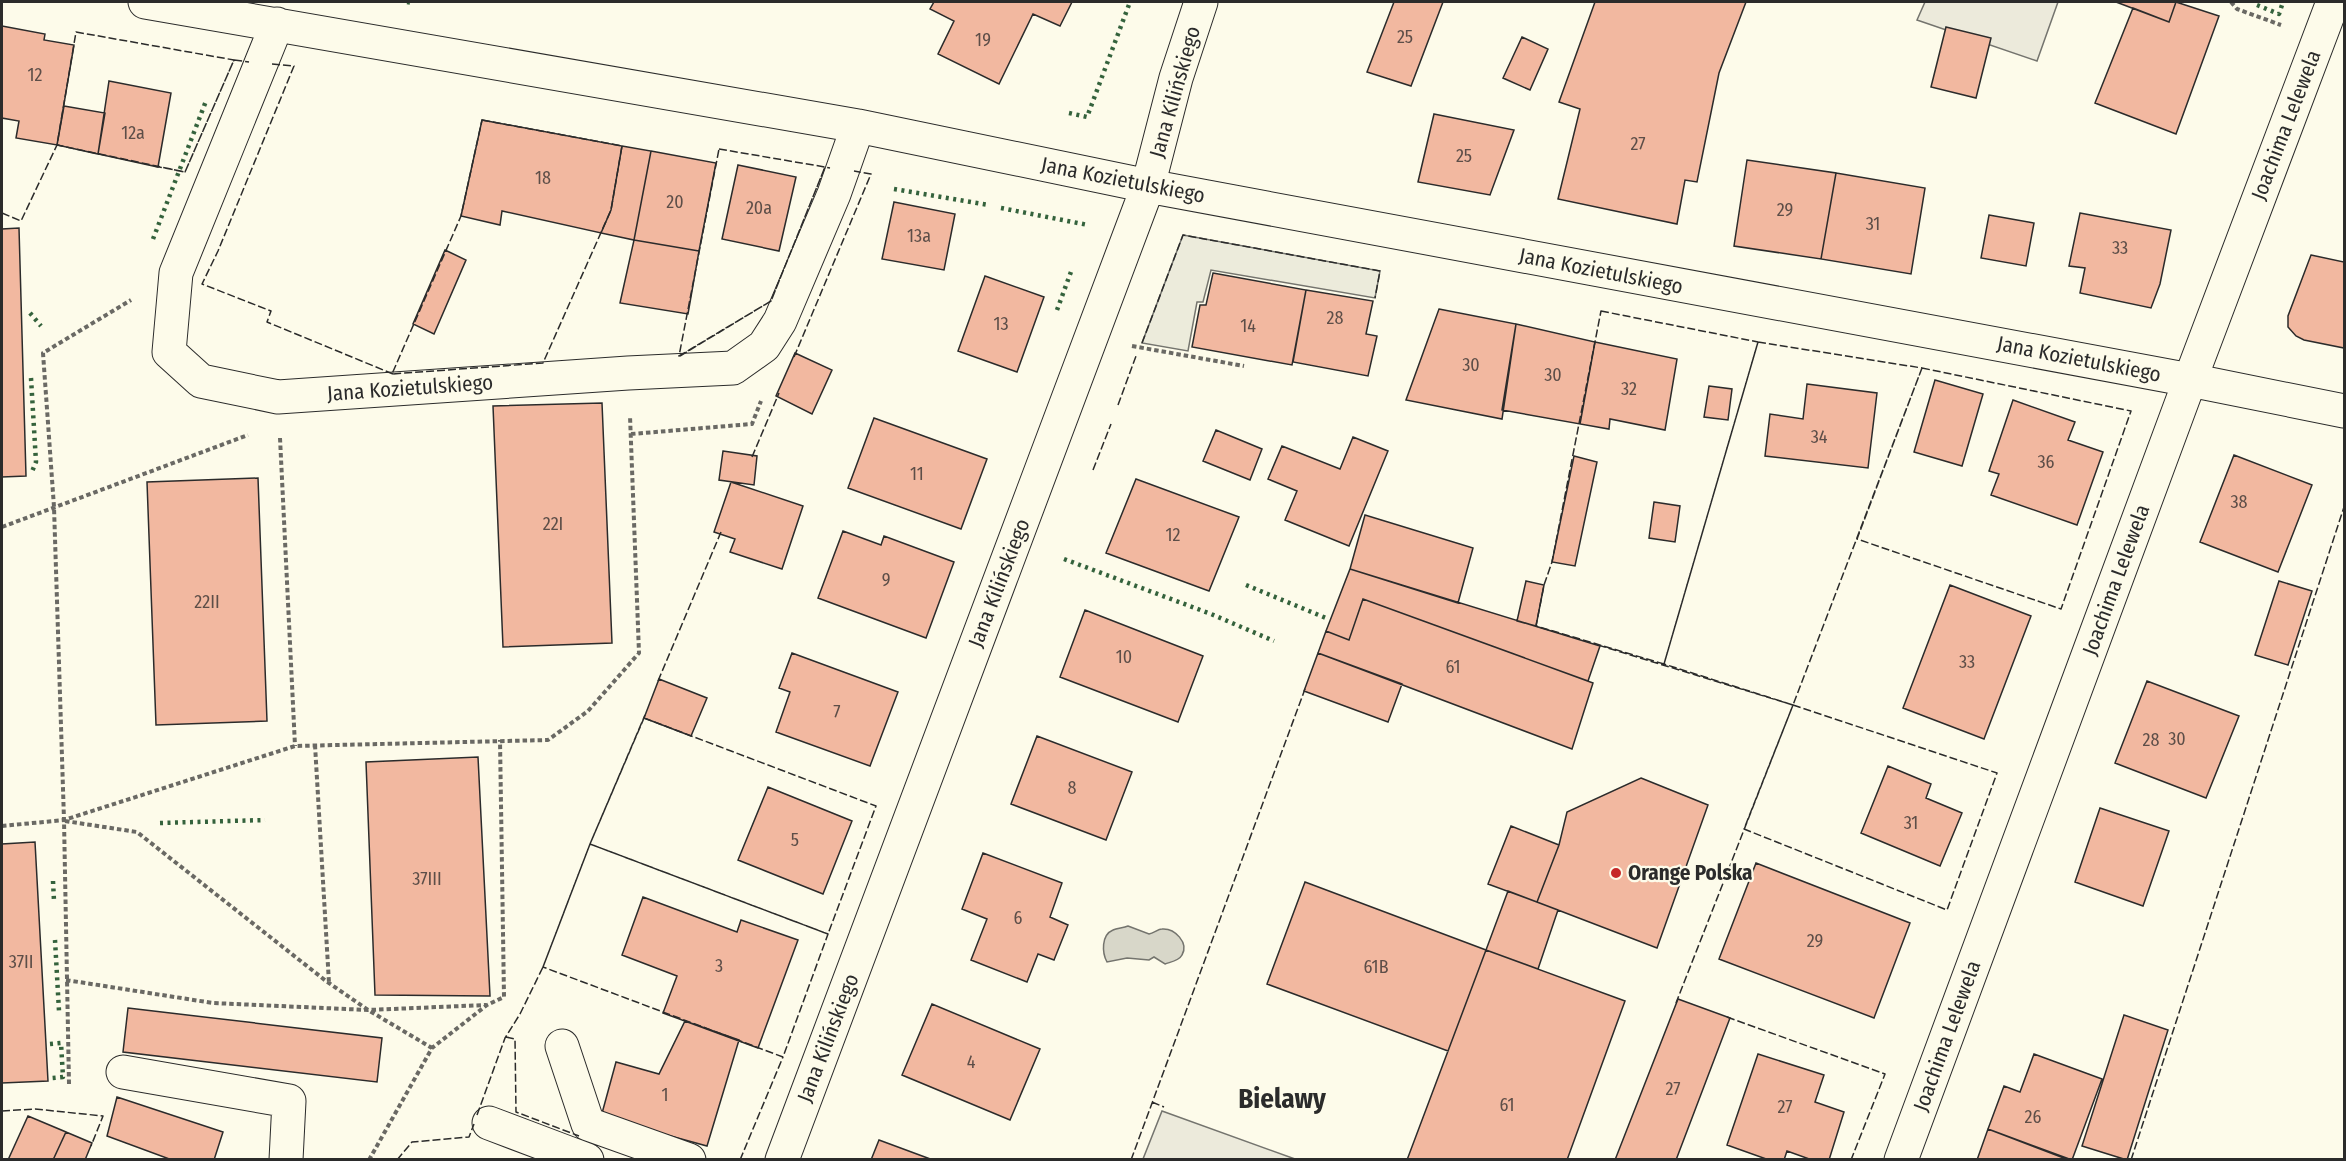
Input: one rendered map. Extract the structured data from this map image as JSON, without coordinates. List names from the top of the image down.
{
  "streets": {
    "street": ["Jana Kilińskiego", "Joachima Lelewela", "Jana Kozietulskiego"]
  },
  "crossings": [
    ["Jana Kilińskiego", "Jana Kozietulskiego"],
    ["Joachima Lelewela", "Jana Kozietulskiego"]
  ],
  "districts": ["Bielawy"],
  "places": ["Orange Polska"],
  "house_numbers": [
    "25",
    "19",
    "12",
    "12a",
    "27",
    "25",
    "18",
    "20",
    "20a",
    "29",
    "31",
    "13a",
    "33",
    "28",
    "13",
    "14",
    "30",
    "30",
    "32",
    "34",
    "36",
    "11",
    "38",
    "22I",
    "12",
    "9",
    "22II",
    "10",
    "33",
    "61",
    "7",
    "30",
    "28",
    "8",
    "31",
    "5",
    "37III",
    "6",
    "29",
    "37II",
    "3",
    "61B",
    "4",
    "27",
    "1",
    "61",
    "27",
    "26"
  ]
}
